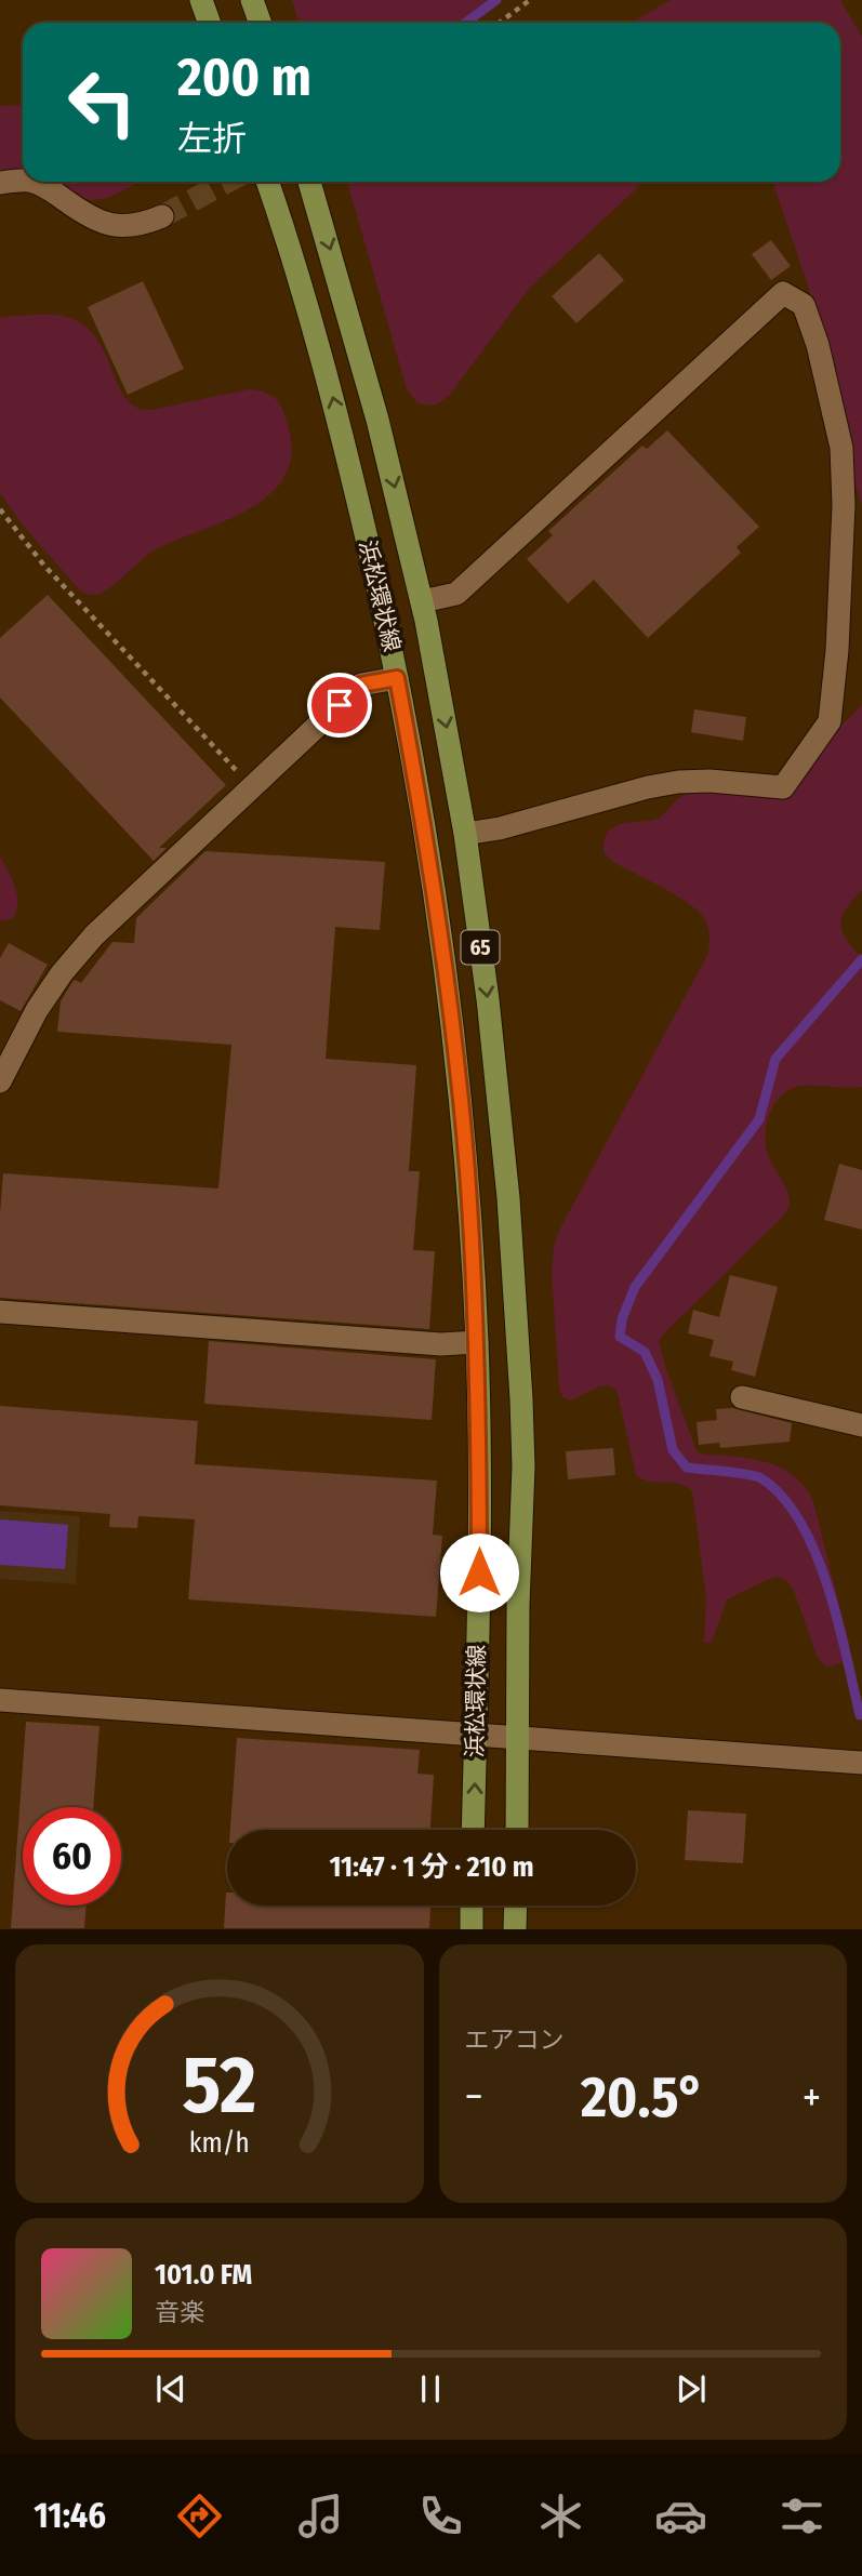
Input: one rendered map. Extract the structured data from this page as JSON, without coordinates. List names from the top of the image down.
{
  "streets": {
    "main road": ["浜松環状線", "65"]
  },
  "page": {
    "turn": ["200 m", "左折"],
    "limit": "60",
    "trip": "11:47 · 1 分 · 210 m",
    "tile": "エアコン",
    "heat": ["−", "20.5°", "+"],
    "song": ["101.0 FM", "音楽"],
    "tabs": "11:46",
    "gauge": ["52", "km/h"]
  }
}
